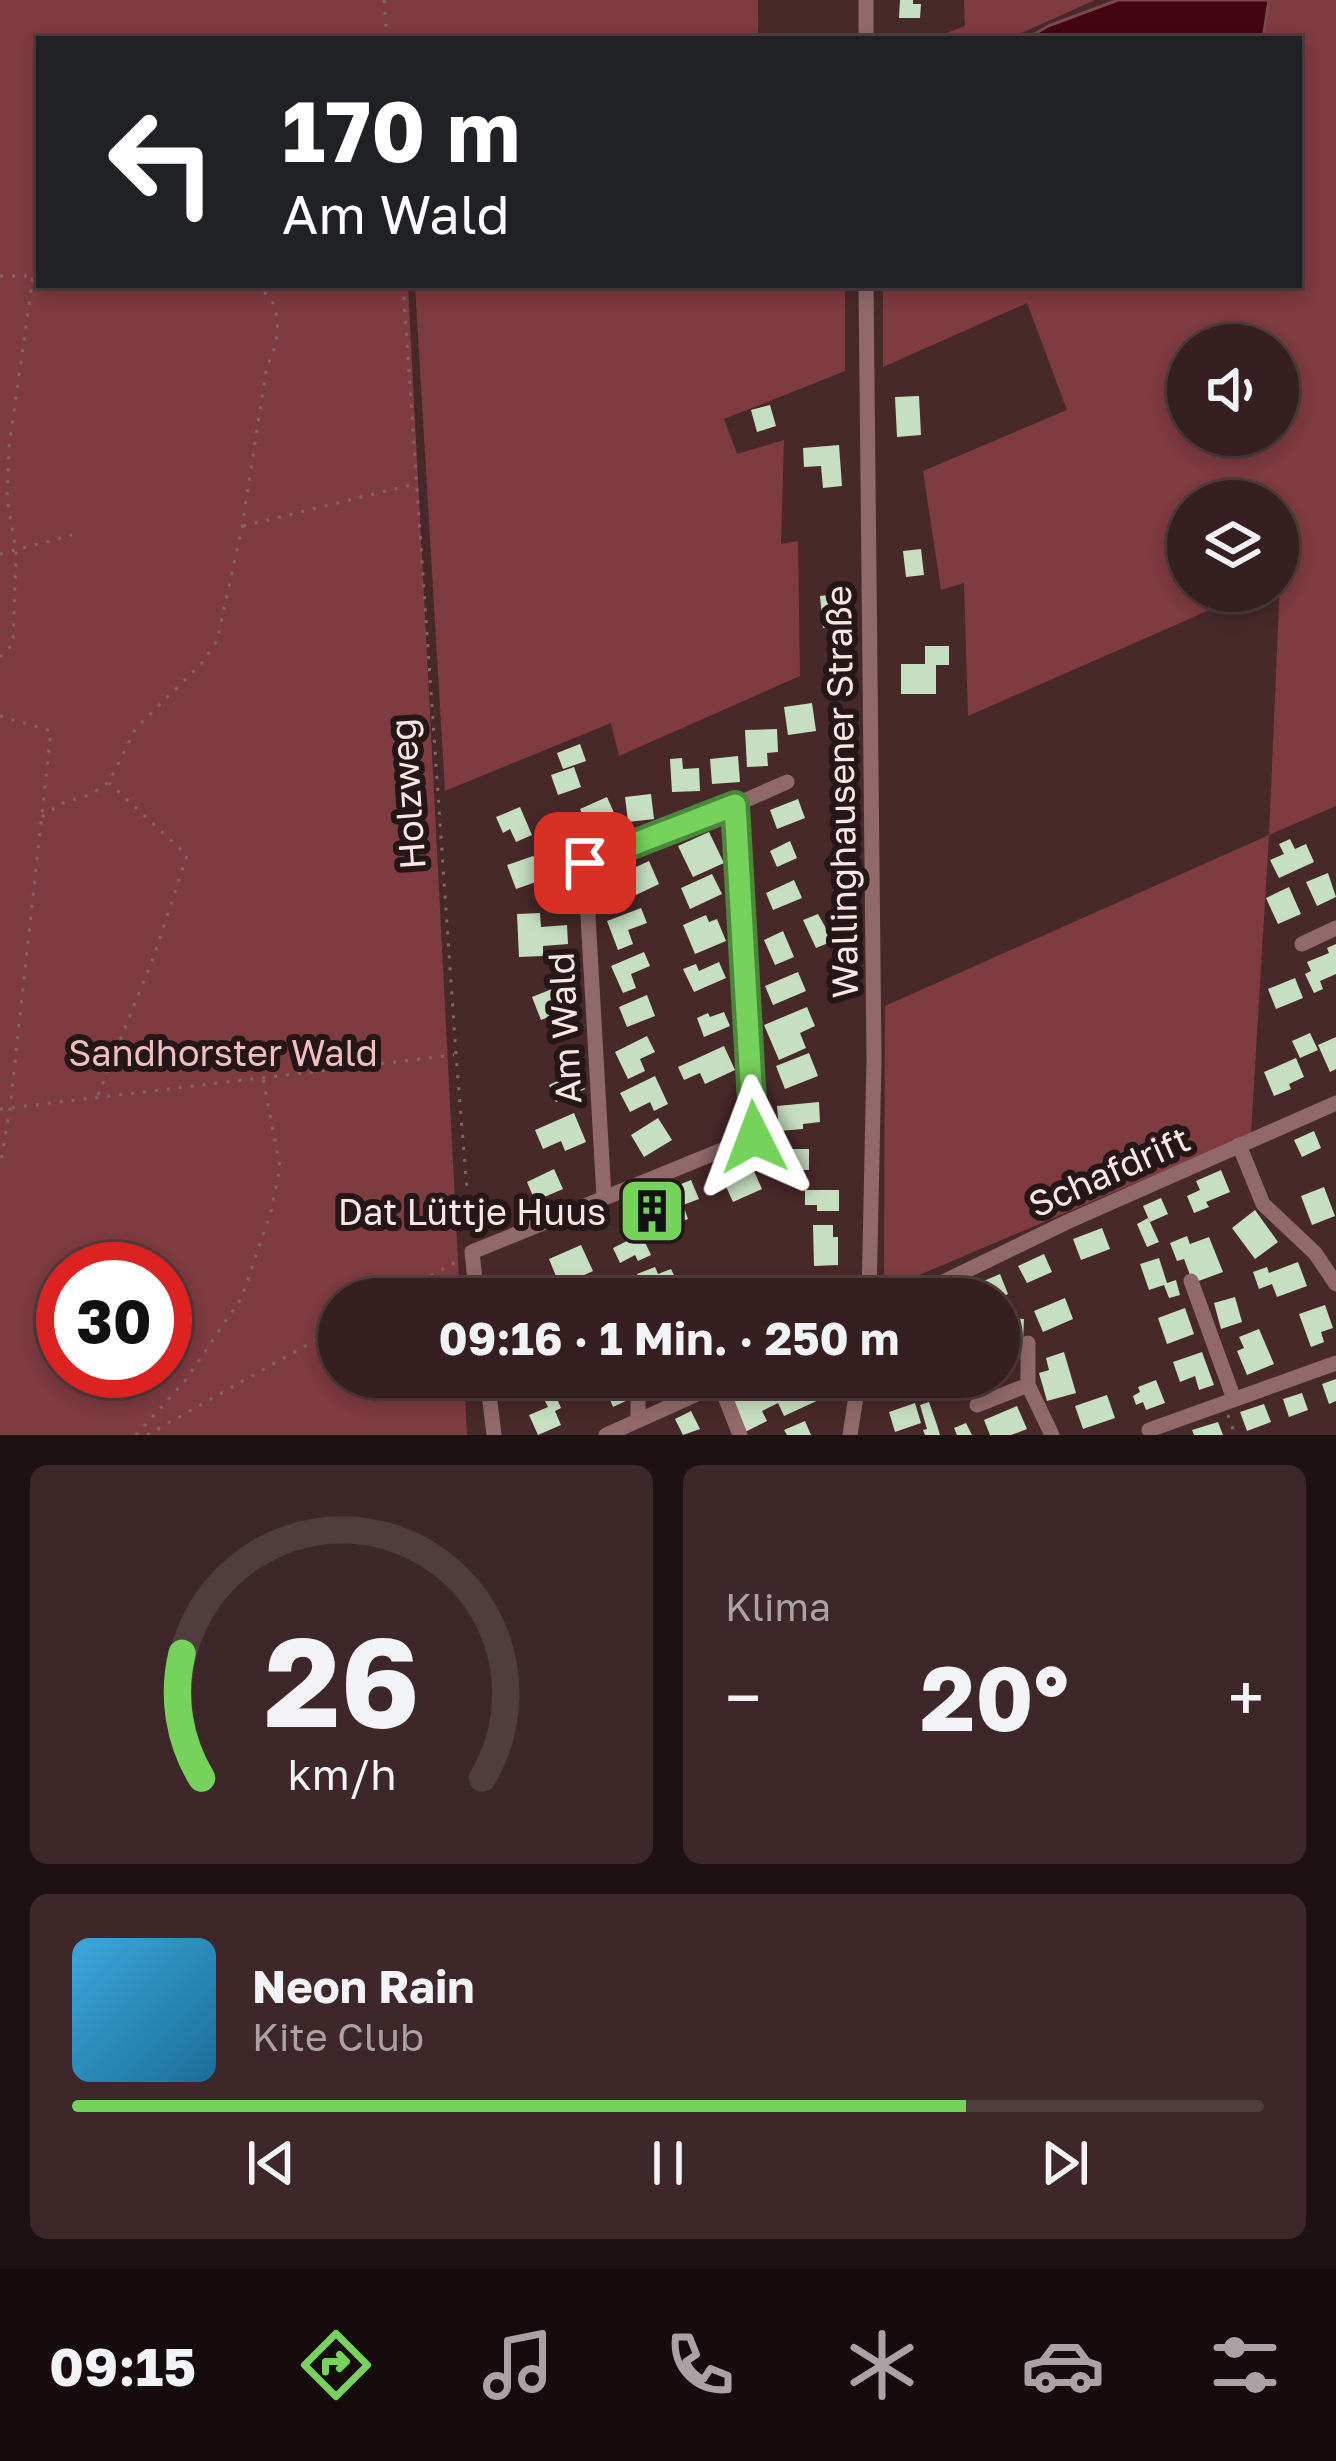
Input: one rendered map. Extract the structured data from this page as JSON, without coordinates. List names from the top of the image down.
{
  "streets": {
    "street": ["Wallinghausener Straße", "Am Wald", "Schafdrift"],
    "path": ["Holzweg"]
  },
  "parks": ["Sandhorster Wald"],
  "places": {
    "building": ["Dat Lüttje Huus"]
  },
  "page": {
    "turn": ["170 m", "Am Wald"],
    "limit": "30",
    "trip": "09:16 · 1 Min. · 250 m",
    "tile": "Klima",
    "heat": ["−", "20°", "+"],
    "song": ["Neon Rain", "Kite Club"],
    "tabs": "09:15",
    "gauge": ["26", "km/h"]
  }
}
